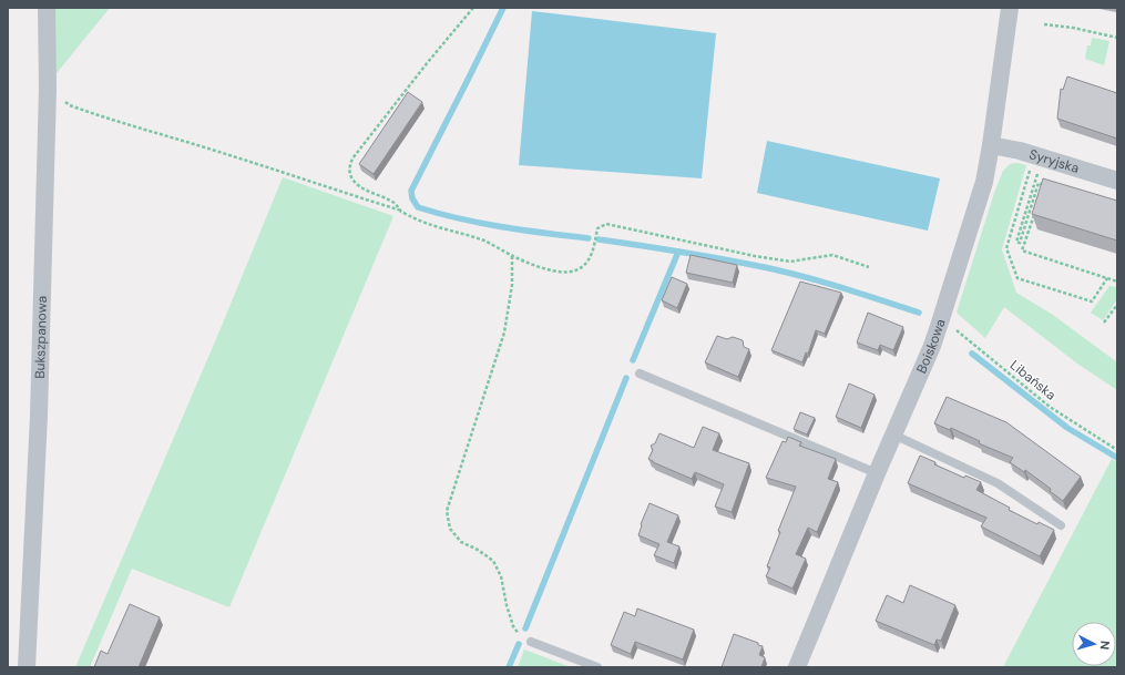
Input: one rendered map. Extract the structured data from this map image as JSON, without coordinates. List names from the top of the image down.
{
  "streets": {
    "street": ["Syryjska", "Bukszpanowa", "Boiskowa"],
    "path": ["Libańska"]
  },
  "crossings": [
    ["Syryjska", "Boiskowa"],
    ["Boiskowa", "Libańska"]
  ],
  "north": "right"
}
